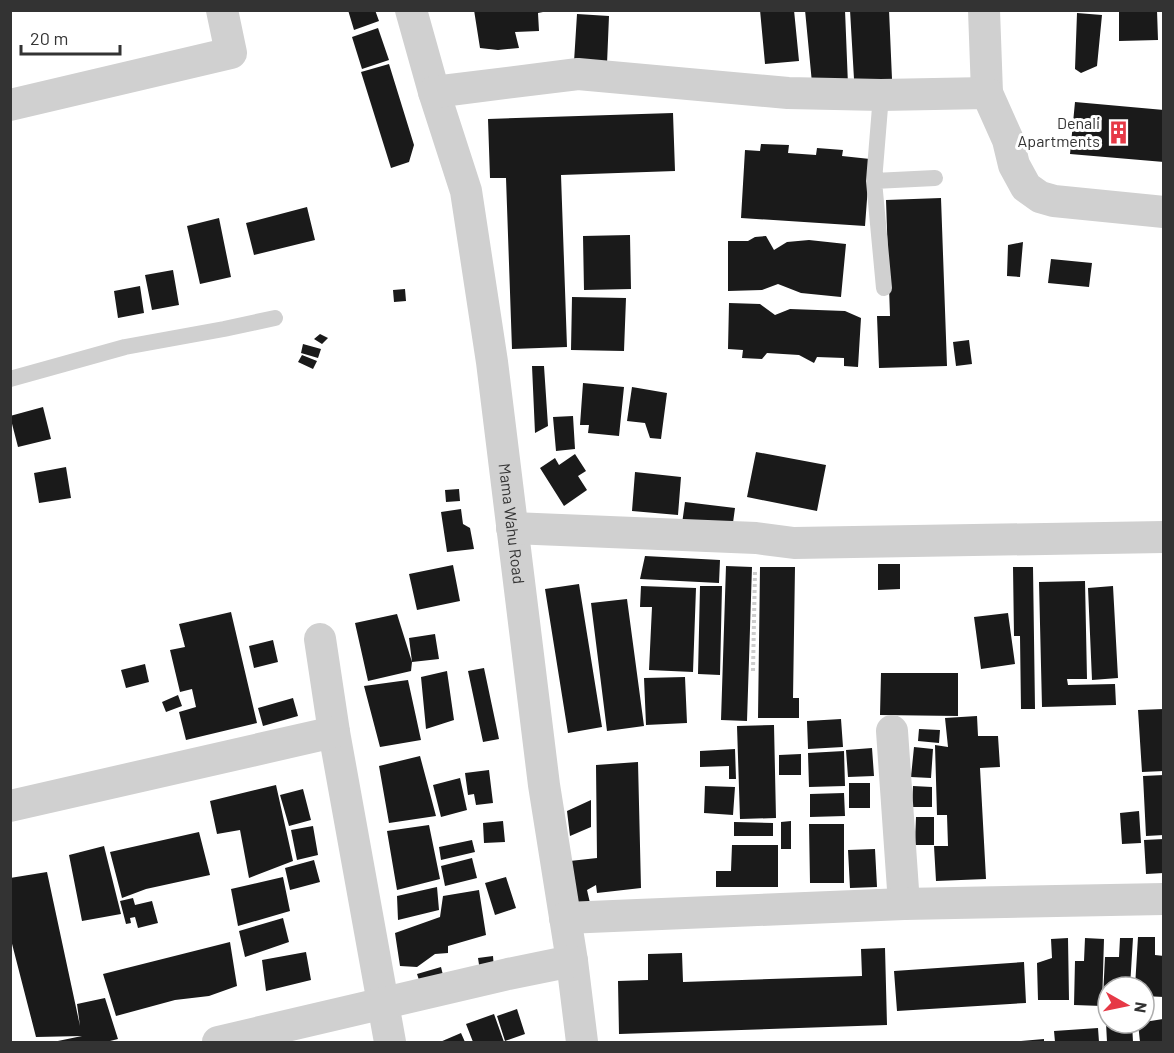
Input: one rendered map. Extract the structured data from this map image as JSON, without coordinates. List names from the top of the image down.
{
  "streets": {
    "street": ["Mama Wahu Road"]
  },
  "places": {
    "building": ["Denali Apartments"]
  },
  "scale_bar": "20 m",
  "north": "right"
}
